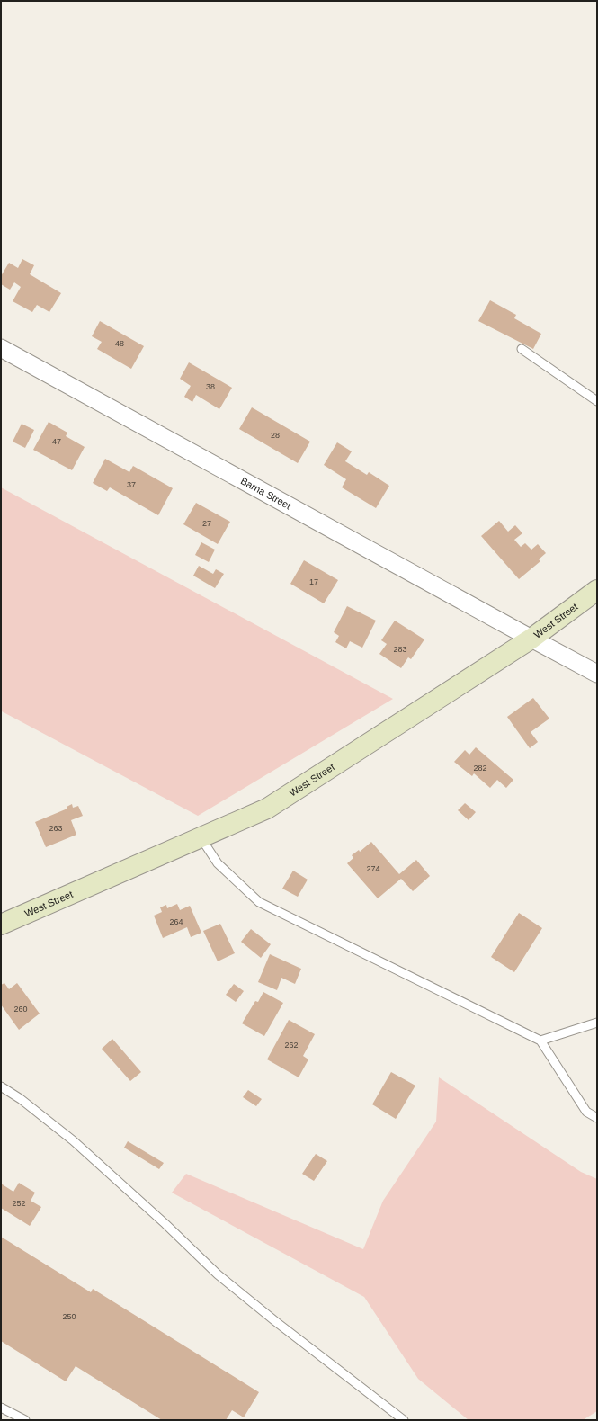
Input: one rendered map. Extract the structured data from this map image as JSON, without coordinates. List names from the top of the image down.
{
  "streets": {
    "main road": ["West Street"],
    "street": ["Barna Street"]
  },
  "crossings": [
    ["Barna Street", "West Street"]
  ],
  "house_numbers": [
    "48",
    "38",
    "28",
    "47",
    "37",
    "27",
    "17",
    "283",
    "282",
    "263",
    "274",
    "264",
    "260",
    "262",
    "252",
    "250"
  ]
}
